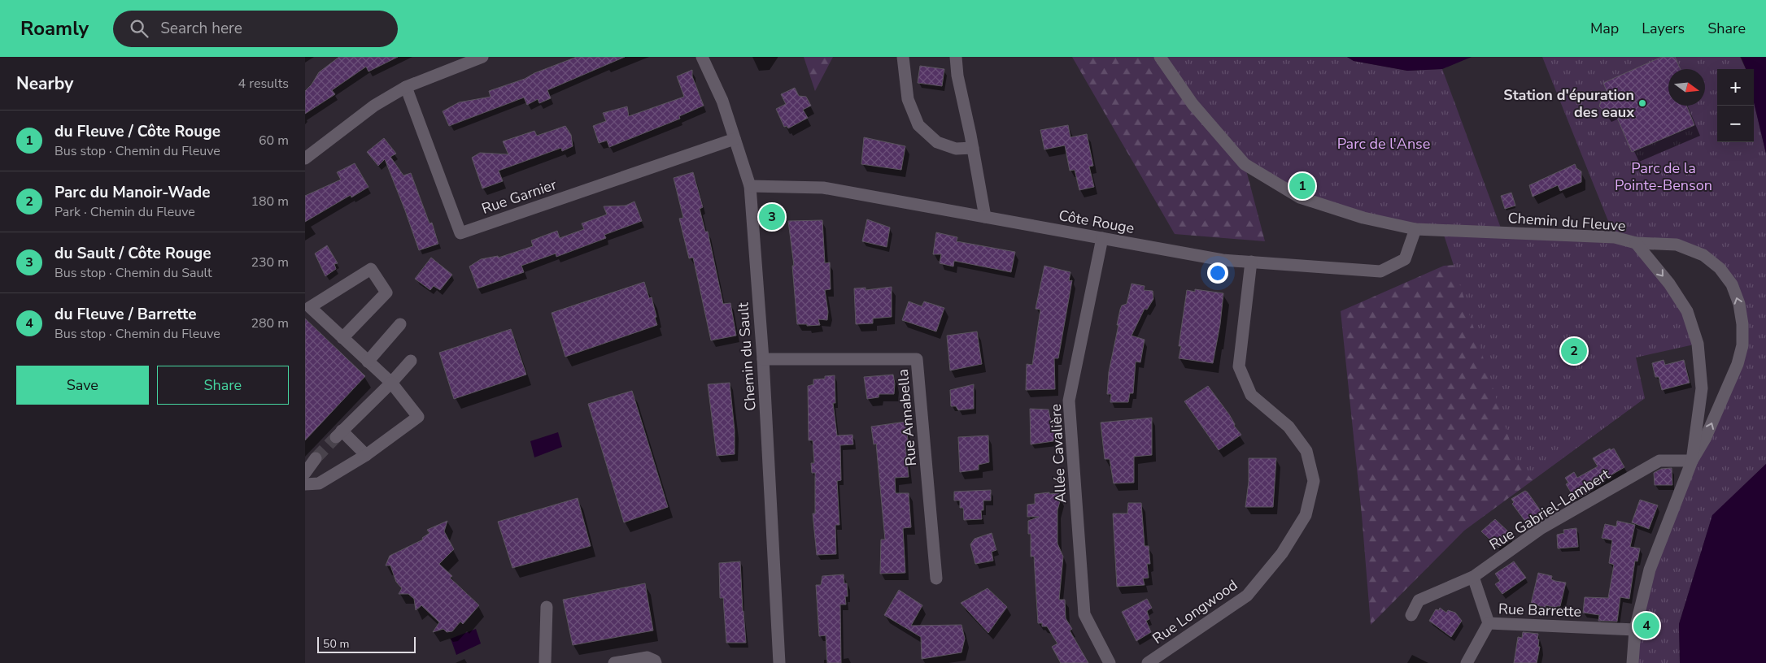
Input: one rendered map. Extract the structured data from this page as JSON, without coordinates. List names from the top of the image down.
{
  "streets": {
    "street": [
      "Rue Garnier",
      "Côte Rouge",
      "Chemin du Fleuve",
      "Chemin du Sault",
      "Rue Annabella",
      "Allée Cavalière",
      "Rue Gabriel-Lambert",
      "Rue Barrette",
      "Rue Longwood"
    ]
  },
  "crossings": [
    ["Rue Garnier", "Chemin du Sault"],
    ["Côte Rouge", "Chemin du Fleuve"],
    ["Côte Rouge", "Chemin du Sault"],
    ["Côte Rouge", "Allée Cavalière"],
    ["Côte Rouge", "Rue Longwood"],
    ["Chemin du Fleuve", "Rue Gabriel-Lambert"],
    ["Chemin du Fleuve", "Rue Barrette"],
    ["Chemin du Sault", "Rue Annabella"]
  ],
  "parks": ["Parc de l'Anse", "Parc de la Pointe-Benson"],
  "places": ["Station d'épuration des eaux"],
  "scale_bar": "50 m",
  "north": "right",
  "page": {
    "header": "Roamly",
    "search": "Search here",
    "nav": ["Map", "Layers", "Share"],
    "heading": ["Nearby", "4 results"],
    "map_buttons": ["+", "−"],
    "list": [
      {
        "mark": "1",
        "name": "du Fleuve / Côte Rouge",
        "note": "Bus stop · Chemin du Fleuve",
        "value": "60 m"
      },
      {
        "mark": "2",
        "name": "Parc du Manoir-Wade",
        "note": "Park · Chemin du Fleuve",
        "value": "180 m"
      },
      {
        "mark": "3",
        "name": "du Sault / Côte Rouge",
        "note": "Bus stop · Chemin du Sault",
        "value": "230 m"
      },
      {
        "mark": "4",
        "name": "du Fleuve / Barrette",
        "note": "Bus stop · Chemin du Fleuve",
        "value": "280 m"
      }
    ],
    "pins": [
      "1",
      "3",
      "2",
      "4"
    ],
    "buttons": ["Save", "Share"],
    "scale": "50 m"
  }
}
